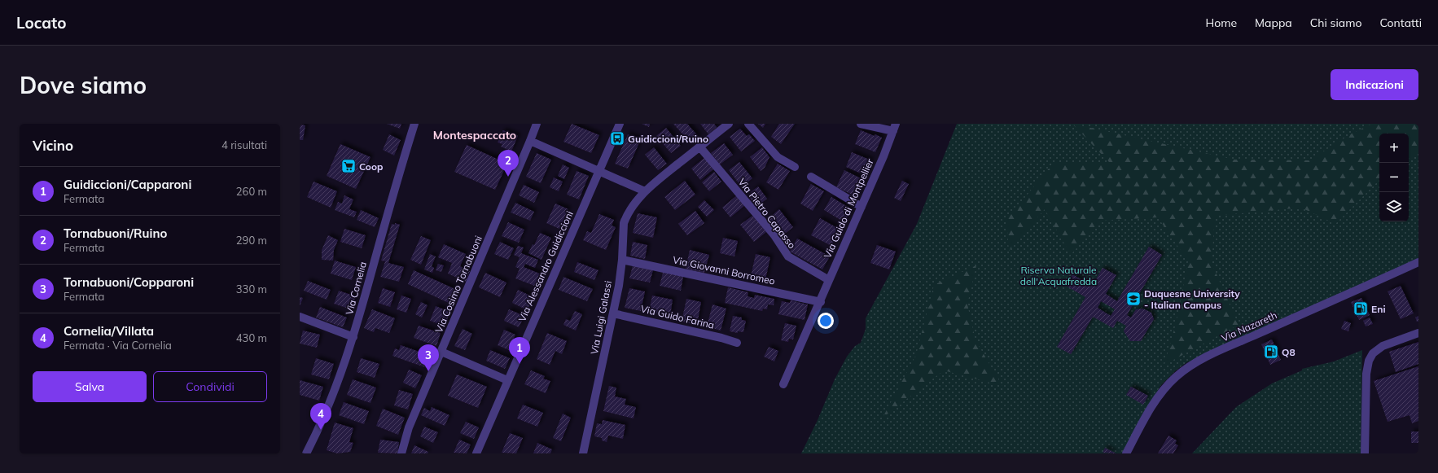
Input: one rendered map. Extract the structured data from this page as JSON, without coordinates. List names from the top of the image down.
{
  "streets": {
    "street": [
      "Via Guido di Montpellier",
      "Via Pietro Capasso",
      "Via Alessandro Guidiccioni",
      "Via Giovanni Borromeo",
      "Via Cosimo Tornabuoni",
      "Via Cornelia",
      "Via Guido Farina",
      "Via Luigi Galassi",
      "Via Nazareth"
    ]
  },
  "crossings": [
    ["Via Guido di Montpellier", "Via Pietro Capasso"],
    ["Via Guido di Montpellier", "Via Giovanni Borromeo"],
    ["Via Pietro Capasso", "Via Luigi Galassi"],
    ["Via Giovanni Borromeo", "Via Luigi Galassi"],
    ["Via Guido Farina", "Via Luigi Galassi"]
  ],
  "districts": ["Montespaccato"],
  "parks": ["Riserva Naturale dell'Acquafredda"],
  "places": {
    "bus stop": ["Guidiccioni/Ruino"],
    "supermarket": ["Coop"],
    "school or university": ["Duquesne University - Italian Campus"],
    "fuel station": ["Eni", "Q8"]
  },
  "page": {
    "header": "Locato",
    "nav": [
      "Home",
      "Mappa",
      "Chi siamo",
      "Contatti"
    ],
    "buttons": [
      "Indicazioni",
      ["Salva", "Condividi"]
    ],
    "title": "Dove siamo",
    "heading": ["Vicino", "4 risultati"],
    "map_buttons": ["+", "−"],
    "pins": [
      "2",
      "1",
      "3",
      "4"
    ],
    "list": [
      {
        "mark": "1",
        "name": "Guidiccioni/Capparoni",
        "note": "Fermata",
        "value": "260 m"
      },
      {
        "mark": "2",
        "name": "Tornabuoni/Ruino",
        "note": "Fermata",
        "value": "290 m"
      },
      {
        "mark": "3",
        "name": "Tornabuoni/Copparoni",
        "note": "Fermata",
        "value": "330 m"
      },
      {
        "mark": "4",
        "name": "Cornelia/Villata",
        "note": "Fermata · Via Cornelia",
        "value": "430 m"
      }
    ]
  }
}
